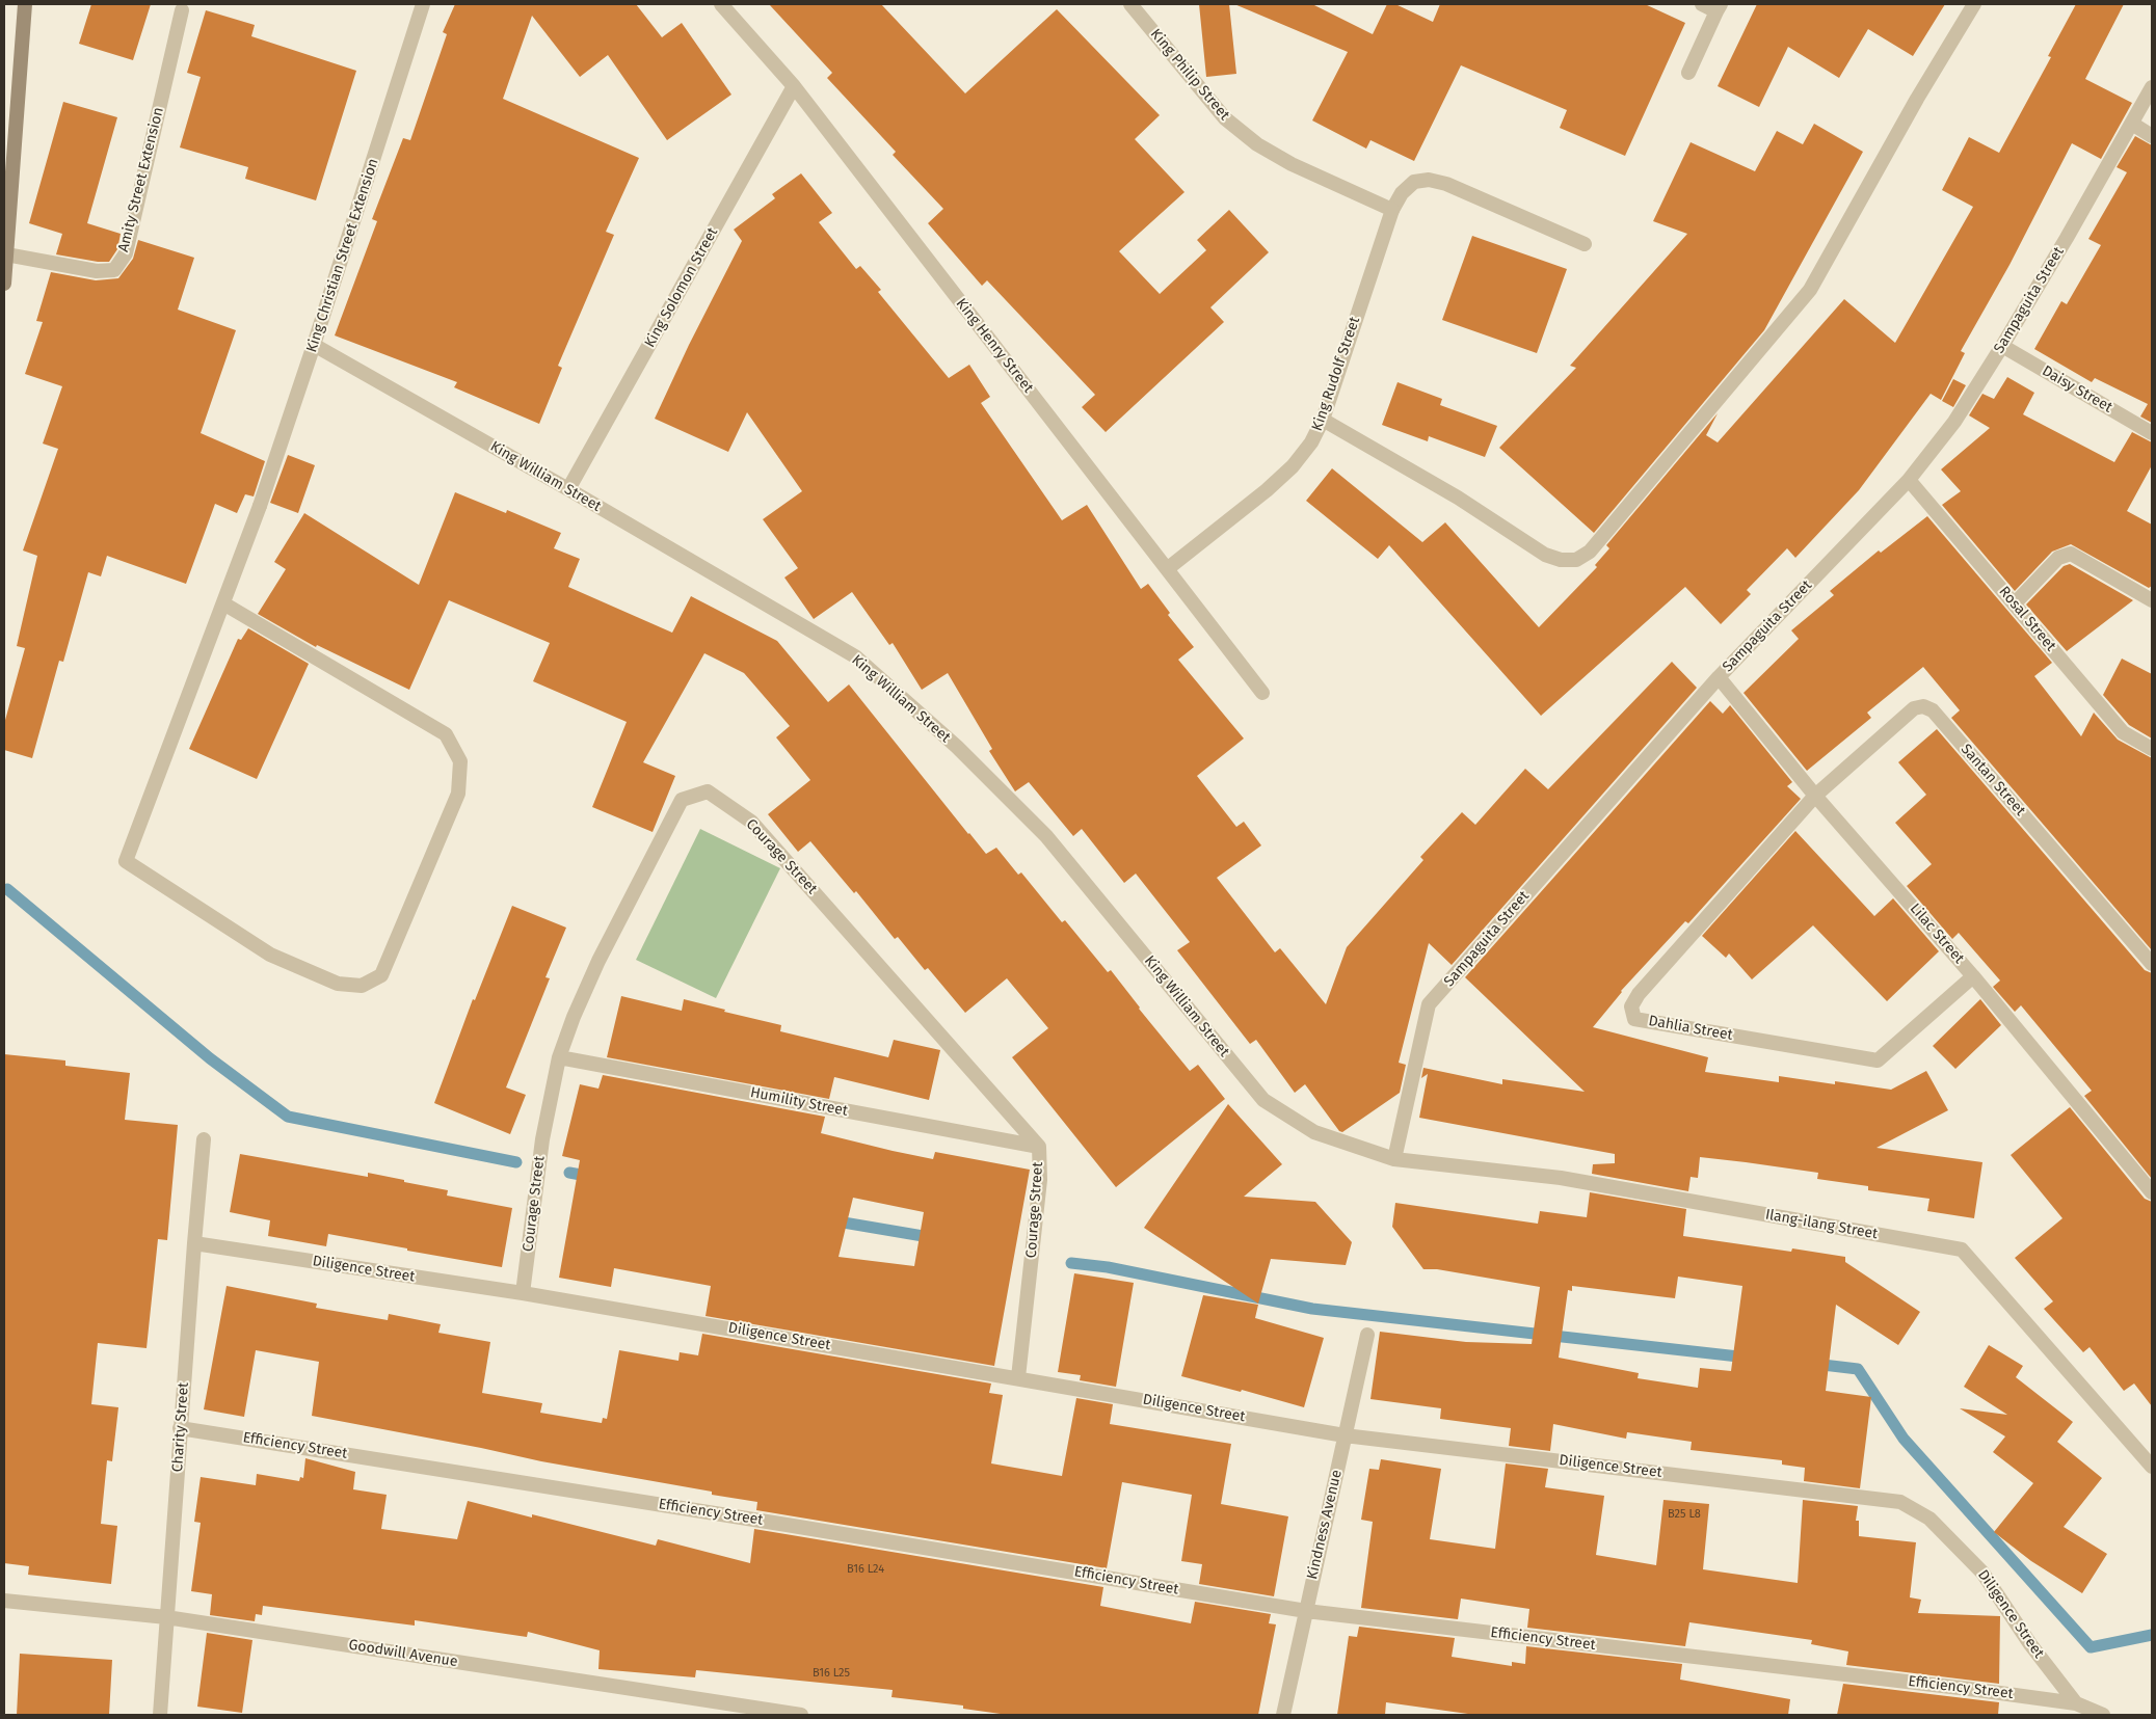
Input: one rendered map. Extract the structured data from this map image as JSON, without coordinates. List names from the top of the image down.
{
  "streets": {
    "street": [
      "King Philip Street",
      "Amity Street Extension",
      "King Christian Street Extension",
      "King Solomon Street",
      "Sampaguita Street",
      "King Henry Street",
      "King Rudolf Street",
      "Daisy Street",
      "King William Street",
      "Rosal Street",
      "Santan Street",
      "Courage Street",
      "Lilac Street",
      "Dahlia Street",
      "Humility Street",
      "Ilang-ilang Street",
      "Diligence Street",
      "Charity Street",
      "Efficiency Street",
      "Kindness Avenue",
      "Goodwill Avenue"
    ]
  },
  "crossings": [
    ["King Philip Street", "King Rudolf Street"],
    ["King Christian Street Extension", "King William Street"],
    ["King Solomon Street", "King Henry Street"],
    ["King Solomon Street", "King William Street"],
    ["Sampaguita Street", "Daisy Street"],
    ["Sampaguita Street", "King William Street"],
    ["Sampaguita Street", "Rosal Street"],
    ["Sampaguita Street", "Lilac Street"],
    ["Sampaguita Street", "Ilang-ilang Street"],
    ["King Henry Street", "King Rudolf Street"],
    ["King William Street", "Ilang-ilang Street"],
    ["Santan Street", "Lilac Street"],
    ["Santan Street", "Dahlia Street"],
    ["Courage Street", "Humility Street"],
    ["Courage Street", "Diligence Street"],
    ["Lilac Street", "Dahlia Street"],
    ["Diligence Street", "Charity Street"],
    ["Diligence Street", "Efficiency Street"],
    ["Diligence Street", "Kindness Avenue"],
    ["Charity Street", "Efficiency Street"],
    ["Charity Street", "Goodwill Avenue"],
    ["Efficiency Street", "Kindness Avenue"]
  ],
  "house_numbers": ["B25 L8", "B16 L24", "B16 L25"]
}
